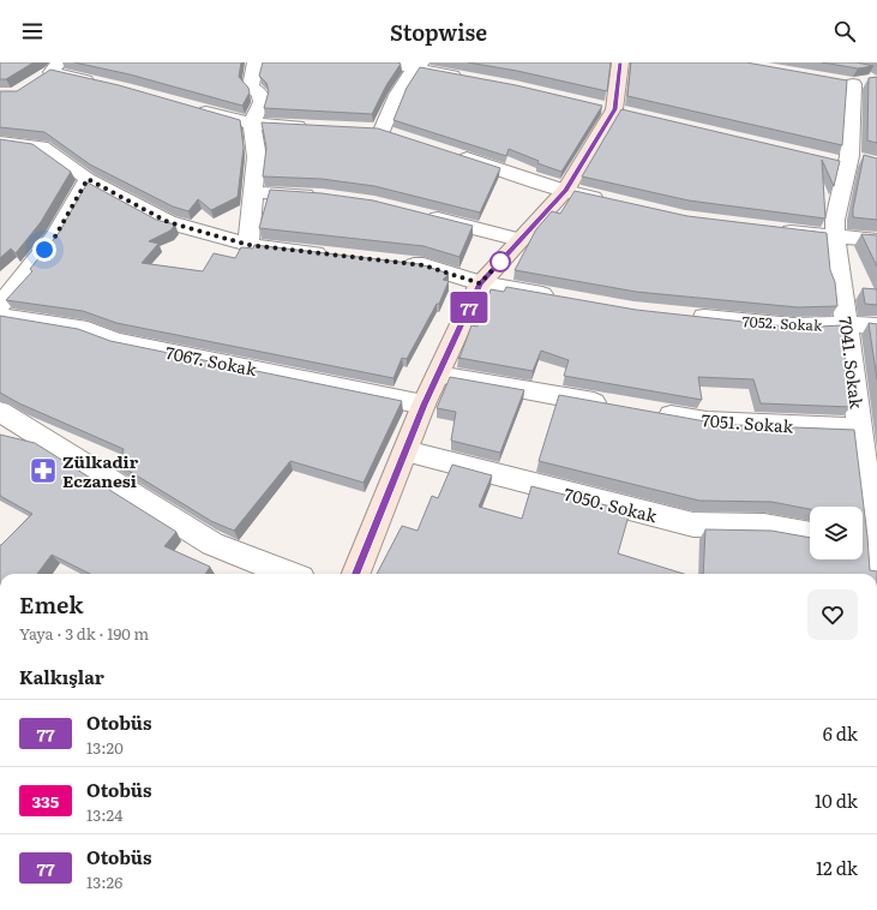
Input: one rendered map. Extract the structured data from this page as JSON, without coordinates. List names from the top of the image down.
{
  "streets": {
    "street": [
      "7052. Sokak",
      "7067. Sokak",
      "7041. Sokak",
      "7051. Sokak",
      "7050. Sokak"
    ]
  },
  "crossings": [
    ["7052. Sokak", "7041. Sokak"],
    ["7041. Sokak", "7051. Sokak"]
  ],
  "places": {
    "pharmacy": ["Zülkadir Eczanesi"]
  },
  "lines": ["bus line 77"],
  "page": {
    "header": "Stopwise",
    "on_map": "77",
    "heading": [
      ["Emek", "Yaya · 3 dk · 190 m"],
      "Kalkışlar"
    ],
    "list": [
      {
        "mark": "77",
        "name": "Otobüs",
        "note": "13:20",
        "value": "6 dk"
      },
      {
        "mark": "335",
        "name": "Otobüs",
        "note": "13:24",
        "value": "10 dk"
      },
      {
        "mark": "77",
        "name": "Otobüs",
        "note": "13:26",
        "value": "12 dk"
      }
    ]
  }
}
